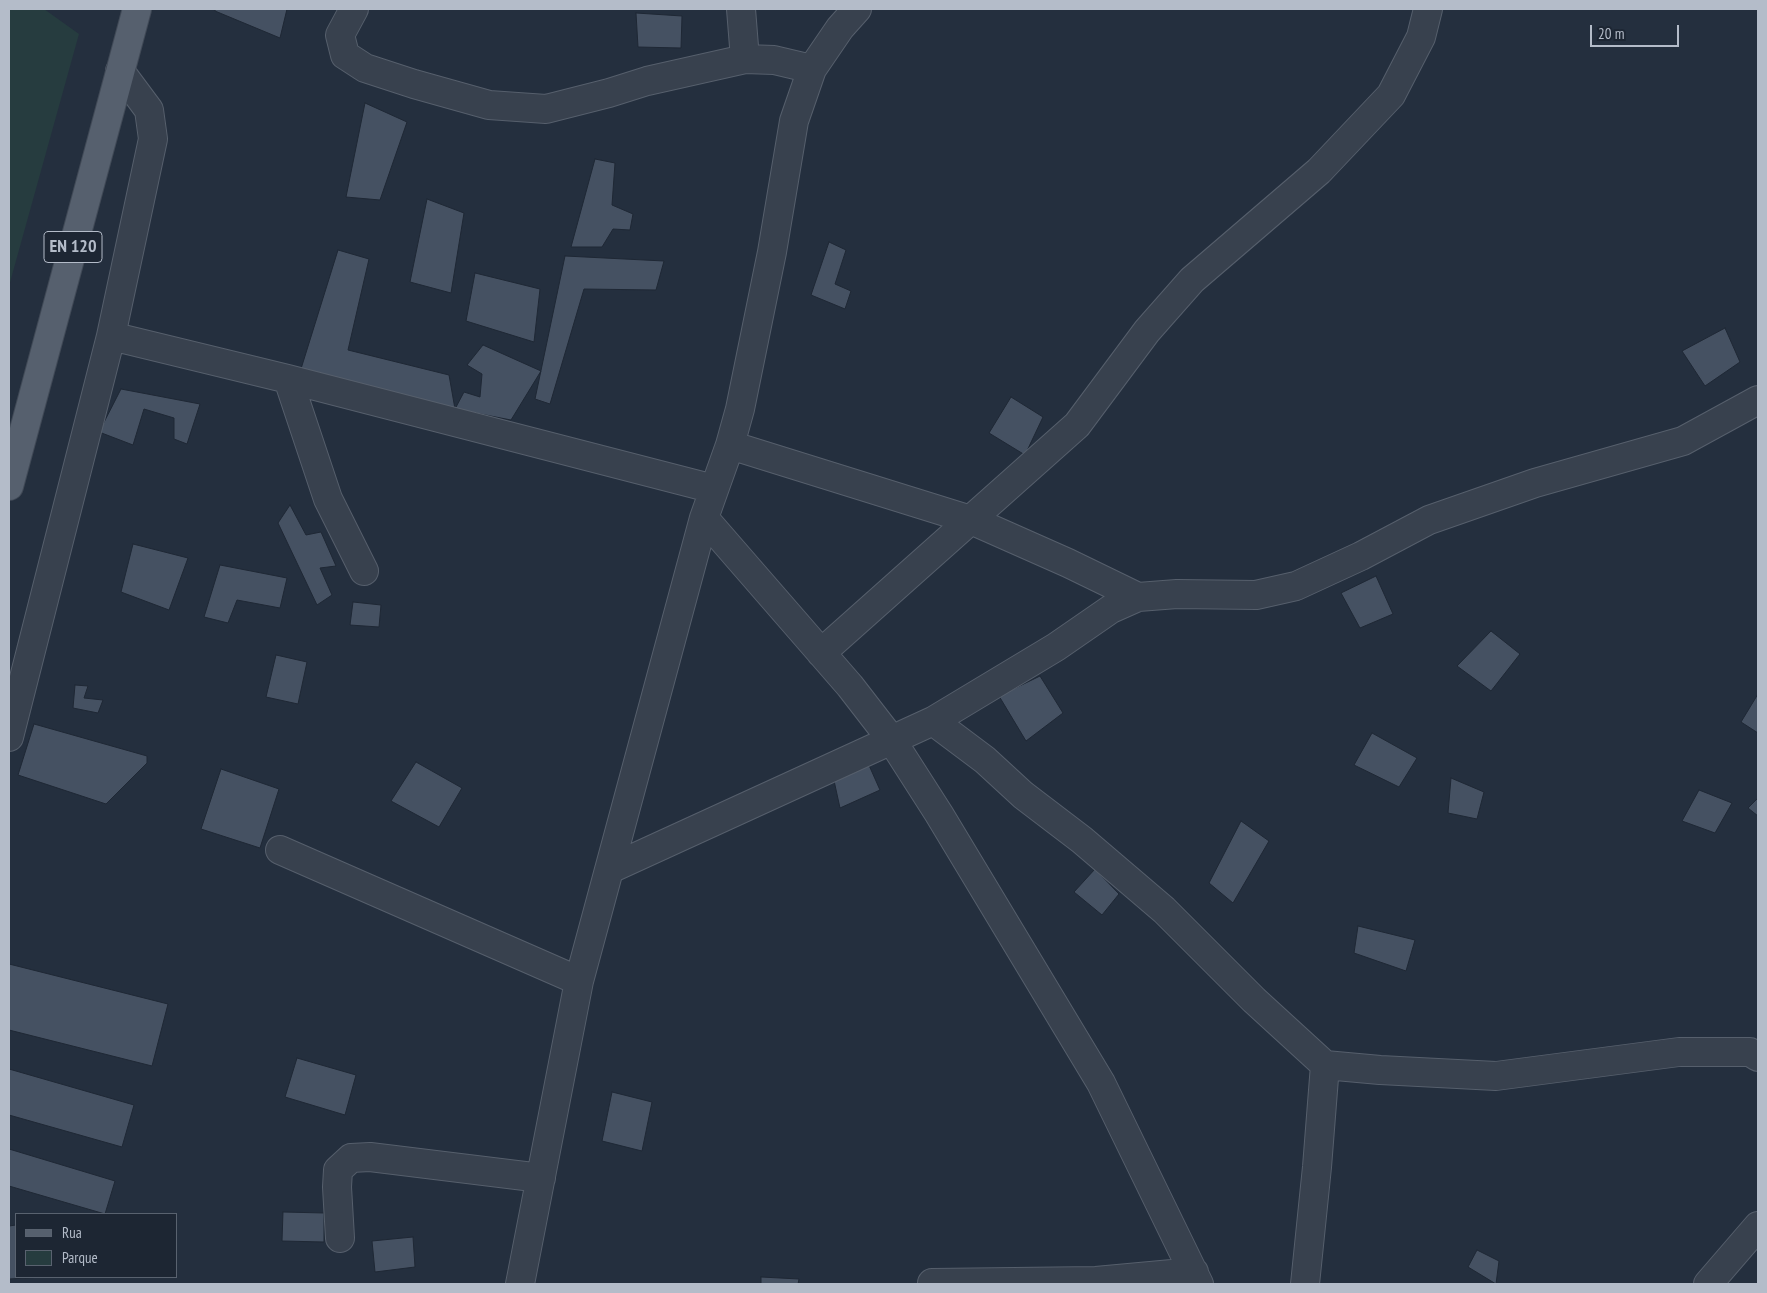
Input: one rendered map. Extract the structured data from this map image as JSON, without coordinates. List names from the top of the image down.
{
  "streets": {
    "main road": ["EN 120"]
  },
  "legend": ["Rua", "Parque"],
  "scale_bar": "20 m"
}
